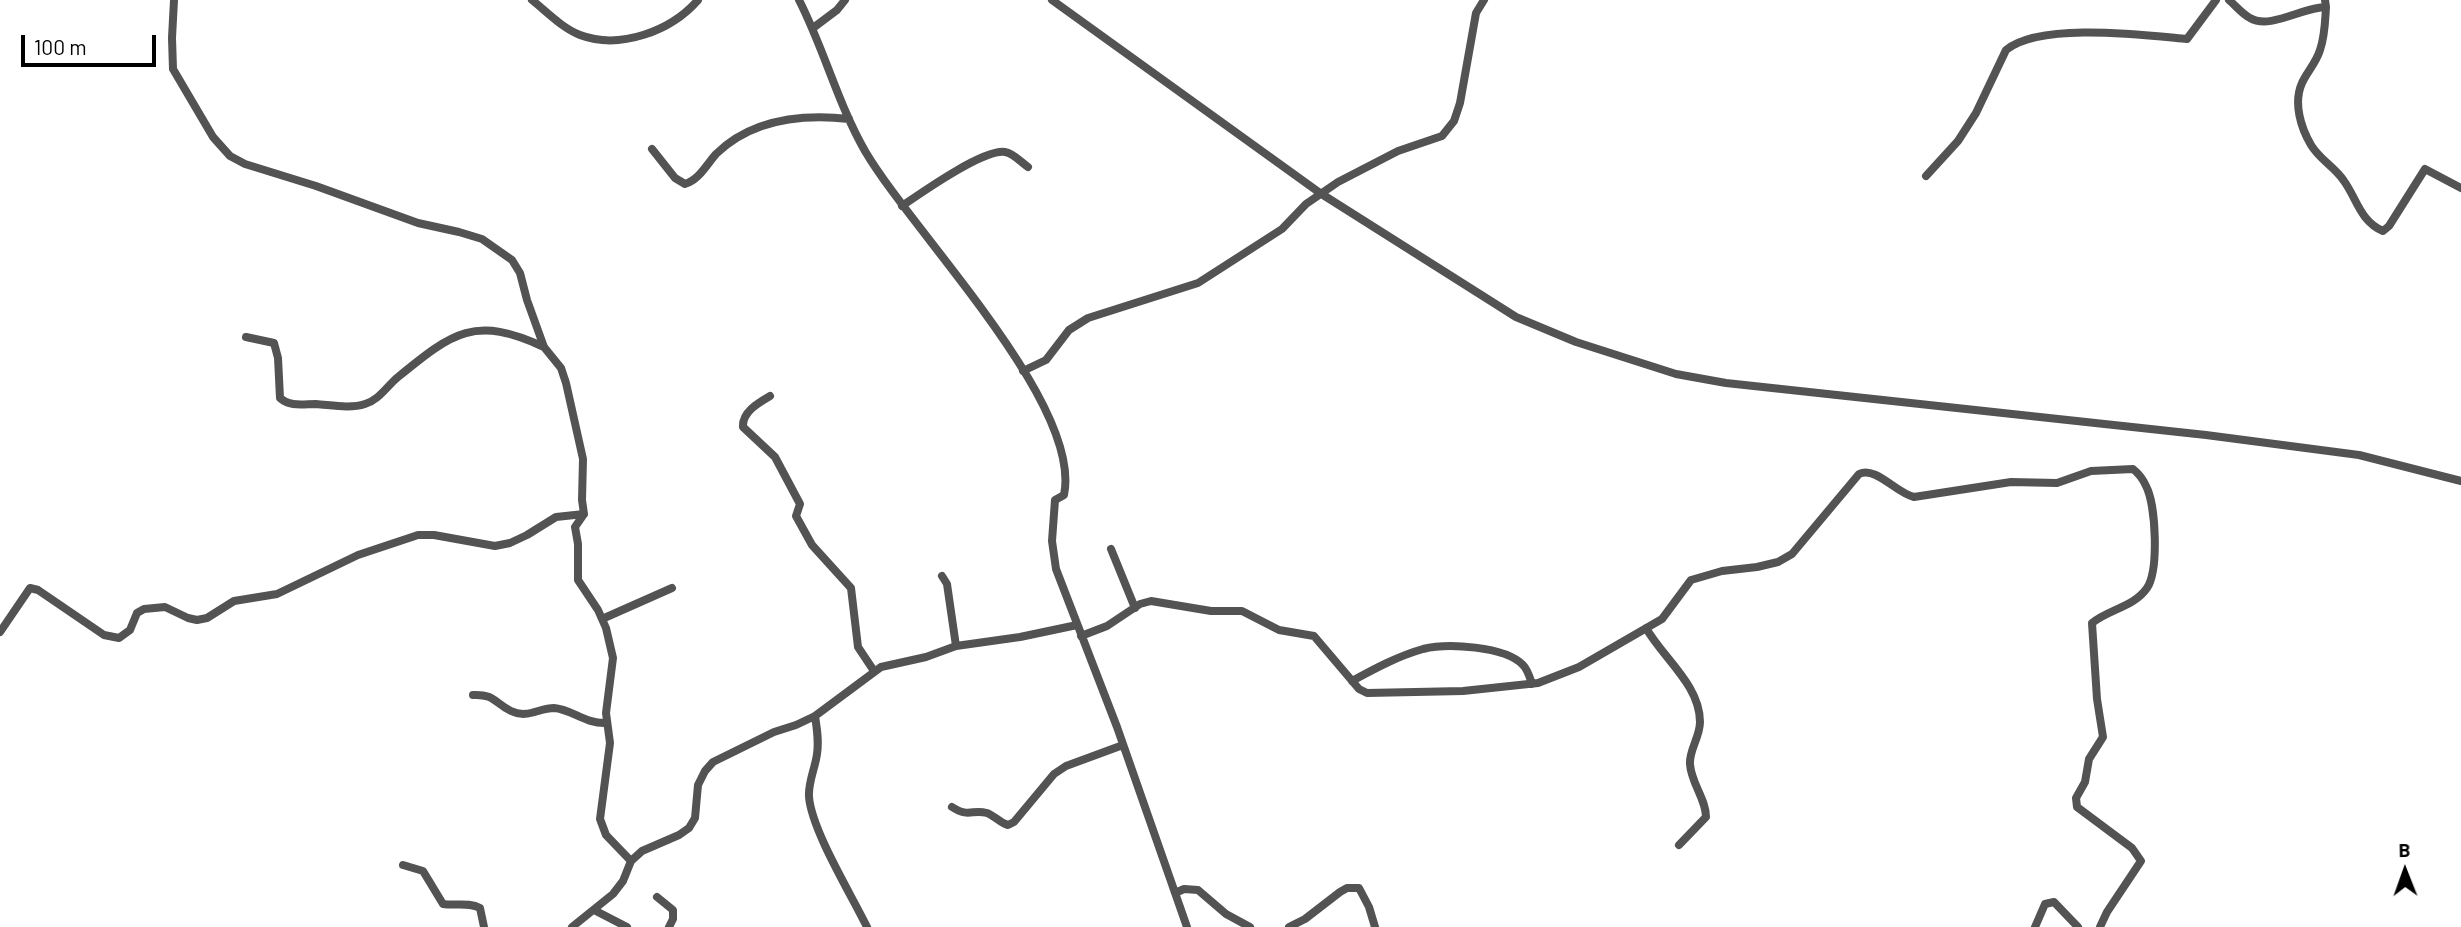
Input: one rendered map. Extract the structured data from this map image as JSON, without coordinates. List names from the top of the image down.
{
  "scale_bar": "100 m",
  "north": "top"
}
